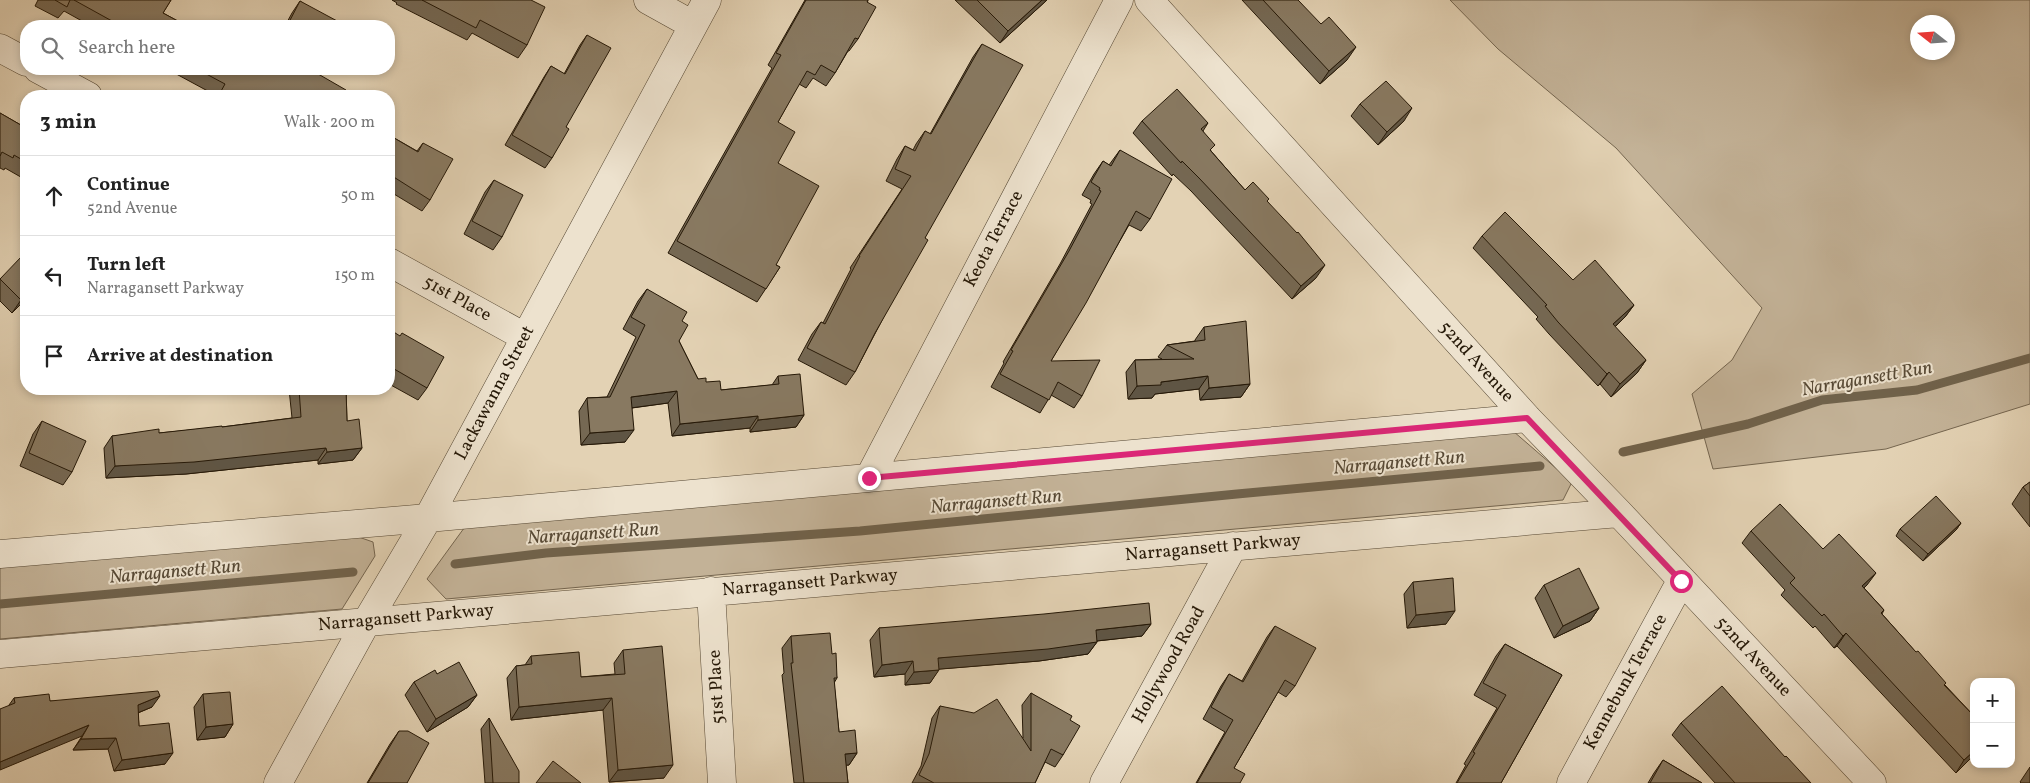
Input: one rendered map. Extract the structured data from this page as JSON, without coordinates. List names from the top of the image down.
{
  "streets": {
    "street": [
      "Keota Terrace",
      "51st Place",
      "52nd Avenue",
      "Lackawanna Street",
      "Narragansett Parkway",
      "Hollywood Road",
      "Kennebunk Terrace"
    ]
  },
  "crossings": [
    ["51st Place", "Lackawanna Street"],
    ["51st Place", "Narragansett Parkway"],
    ["52nd Avenue", "Narragansett Parkway"],
    ["52nd Avenue", "Kennebunk Terrace"],
    ["Lackawanna Street", "Narragansett Parkway"],
    ["Narragansett Parkway", "Hollywood Road"]
  ],
  "water": ["Narragansett Run"],
  "north": "left",
  "page": {
    "search": "Search here",
    "heading": ["3 min", "Walk · 200 m"],
    "list": [
      ["Continue", "52nd Avenue", "50 m"],
      ["Turn left", "Narragansett Parkway", "150 m"],
      "Arrive at destination"
    ],
    "map_buttons": ["+", "−"]
  }
}
